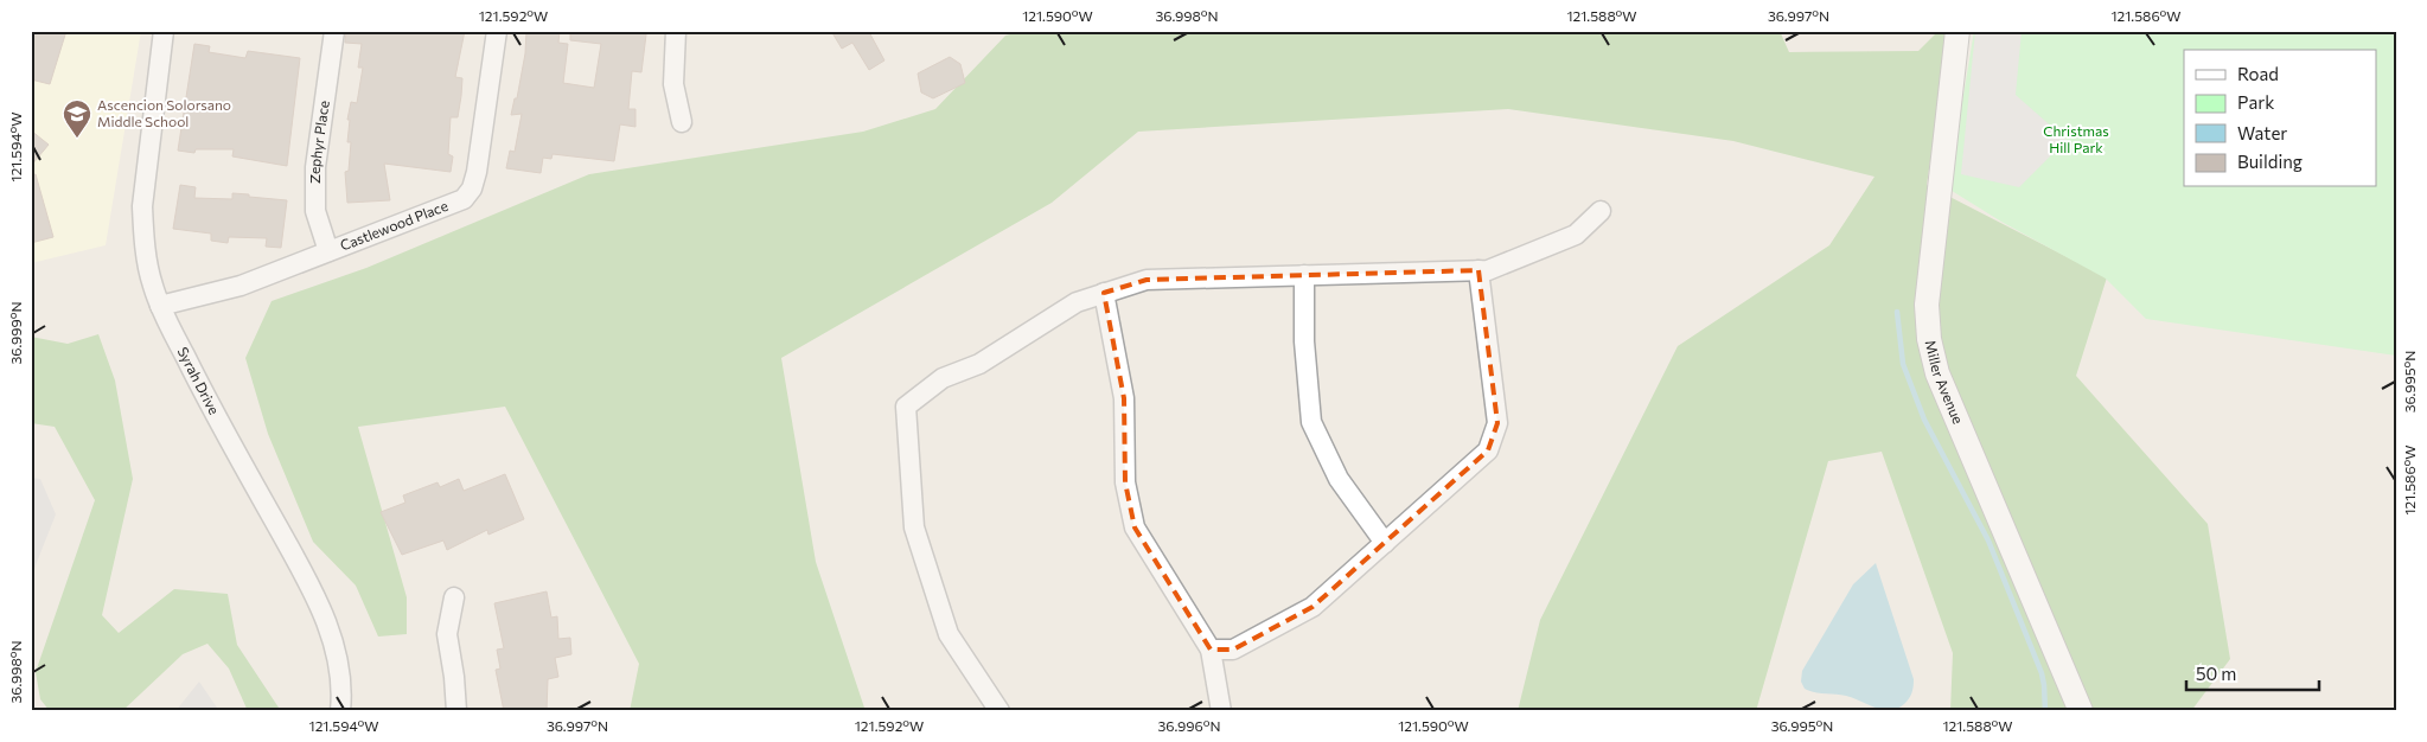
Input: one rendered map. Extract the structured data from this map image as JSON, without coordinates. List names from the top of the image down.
{
  "streets": {
    "street": [
      "Zephyr Place",
      "Castlewood Place",
      "Syrah Drive",
      "Miller Avenue"
    ]
  },
  "crossings": [
    ["Zephyr Place", "Castlewood Place"],
    ["Castlewood Place", "Syrah Drive"]
  ],
  "parks": ["Christmas Hill Park"],
  "places": {
    "school or university": ["Ascencion Solorsano Middle School"]
  },
  "legend": [
    "Road",
    "Park",
    "Water",
    "Building"
  ],
  "scale_bar": "50 m",
  "coordinates": [
    "121.592°W",
    "121.590°W",
    "36.998°N",
    "121.588°W",
    "36.997°N",
    "121.586°W",
    "121.594°W",
    "36.999°N",
    "36.995°N",
    "36.996°N"
  ]
}
